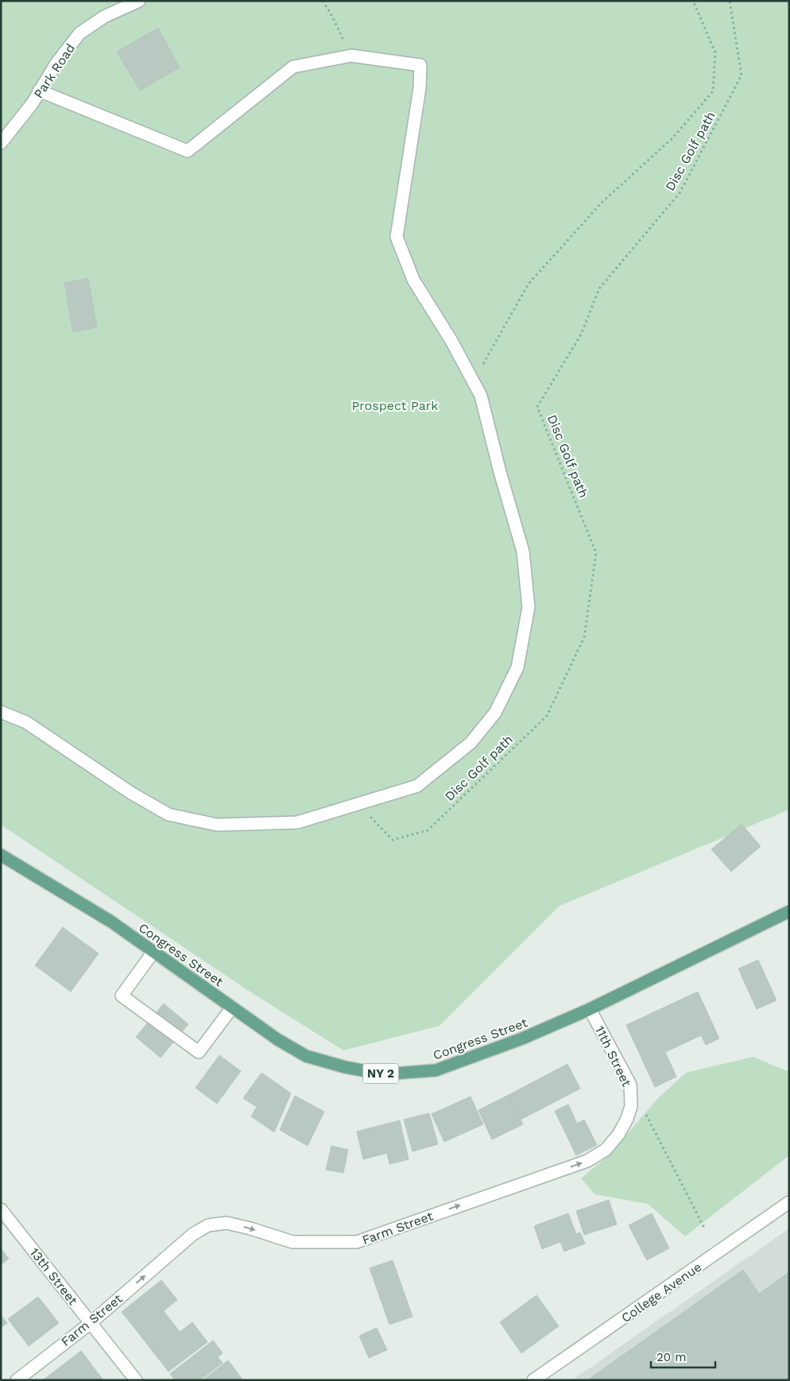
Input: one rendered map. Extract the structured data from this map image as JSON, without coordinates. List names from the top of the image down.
{
  "streets": {
    "main road": ["Congress Street", "NY 2"],
    "street": [
      "Park Road",
      "11th Street",
      "Farm Street",
      "13th Street",
      "College Avenue"
    ],
    "path": ["Disc Golf path"]
  },
  "crossings": [
    ["Congress Street", "11th Street"],
    ["11th Street", "Farm Street"],
    ["Farm Street", "13th Street"]
  ],
  "one_way": ["Farm Street"],
  "parks": ["Prospect Park"],
  "scale_bar": "20 m"
}
